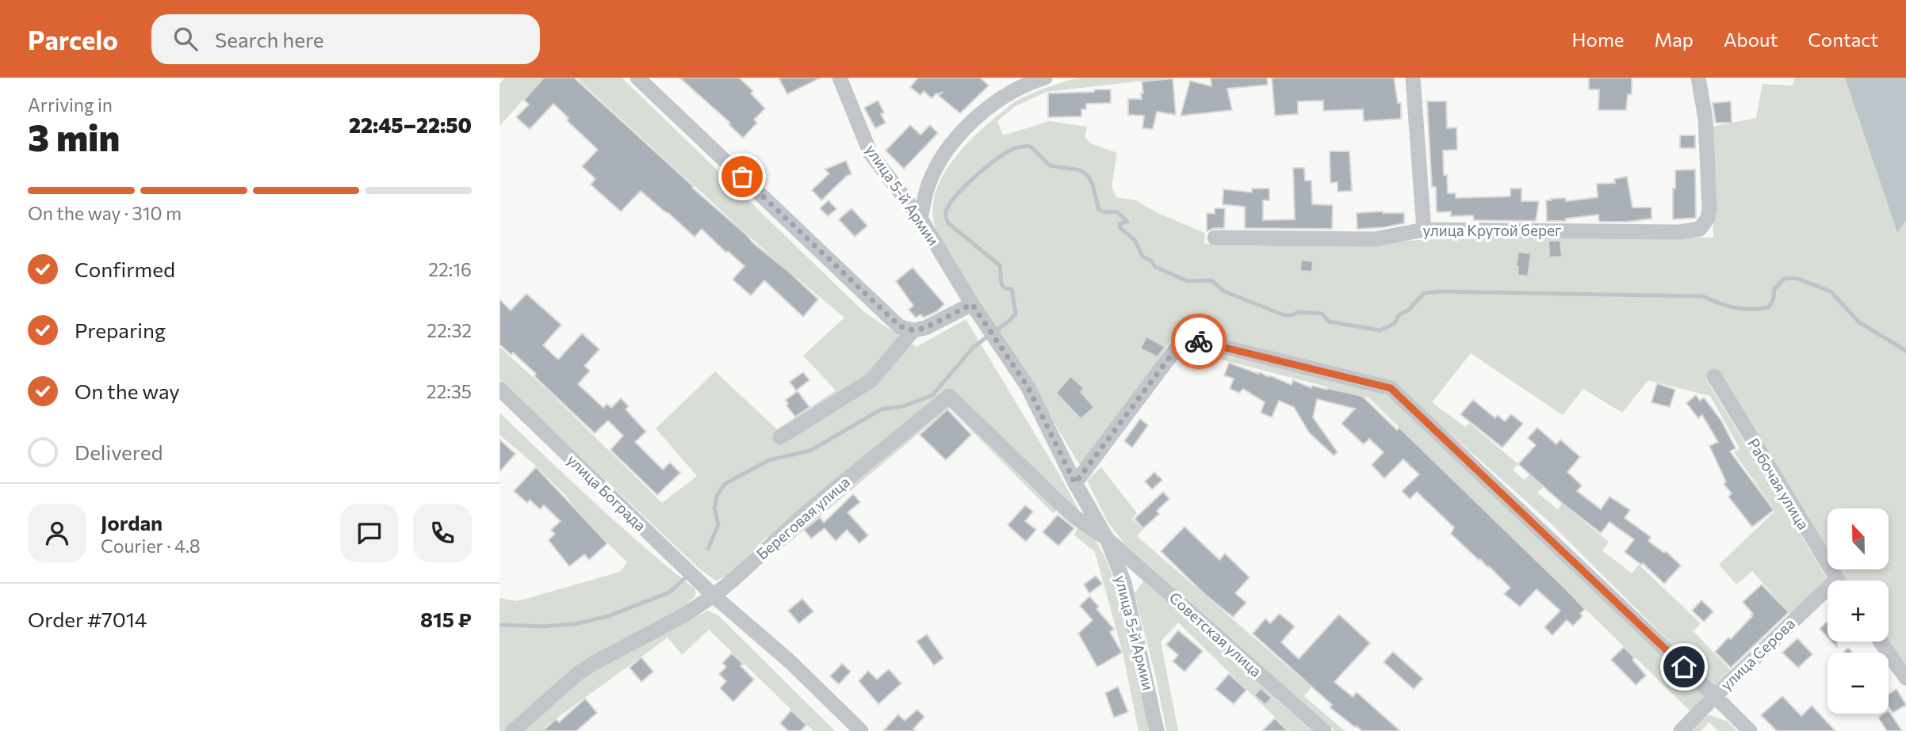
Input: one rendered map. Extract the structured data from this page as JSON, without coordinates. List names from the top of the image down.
{
  "streets": {
    "street": [
      "улица 5-й Армии",
      "улица Крутой берег",
      "Рабочая улица",
      "улица Бограда",
      "Береговая улица",
      "Советская улица",
      "улица Серова"
    ]
  },
  "crossings": [
    ["улица 5-й Армии", "Береговая улица"],
    ["улица 5-й Армии", "Советская улица"],
    ["улица Бограда", "Береговая улица"],
    ["Береговая улица", "Советская улица"]
  ],
  "north": "top",
  "page": {
    "header": "Parcelo",
    "search": "Search here",
    "nav": [
      "Home",
      "Map",
      "About",
      "Contact"
    ],
    "heading": ["3 min", "Arriving in", "22:45–22:50"],
    "panel": [
      "Jordan",
      "Courier · 4.8",
      "Order #7014",
      "815 ₽"
    ],
    "bar": "On the way · 310 m",
    "list": [
      ["Confirmed", "22:16"],
      ["Preparing", "22:32"],
      ["On the way", "22:35"],
      "Delivered"
    ],
    "map_buttons": ["+", "−"]
  }
}
